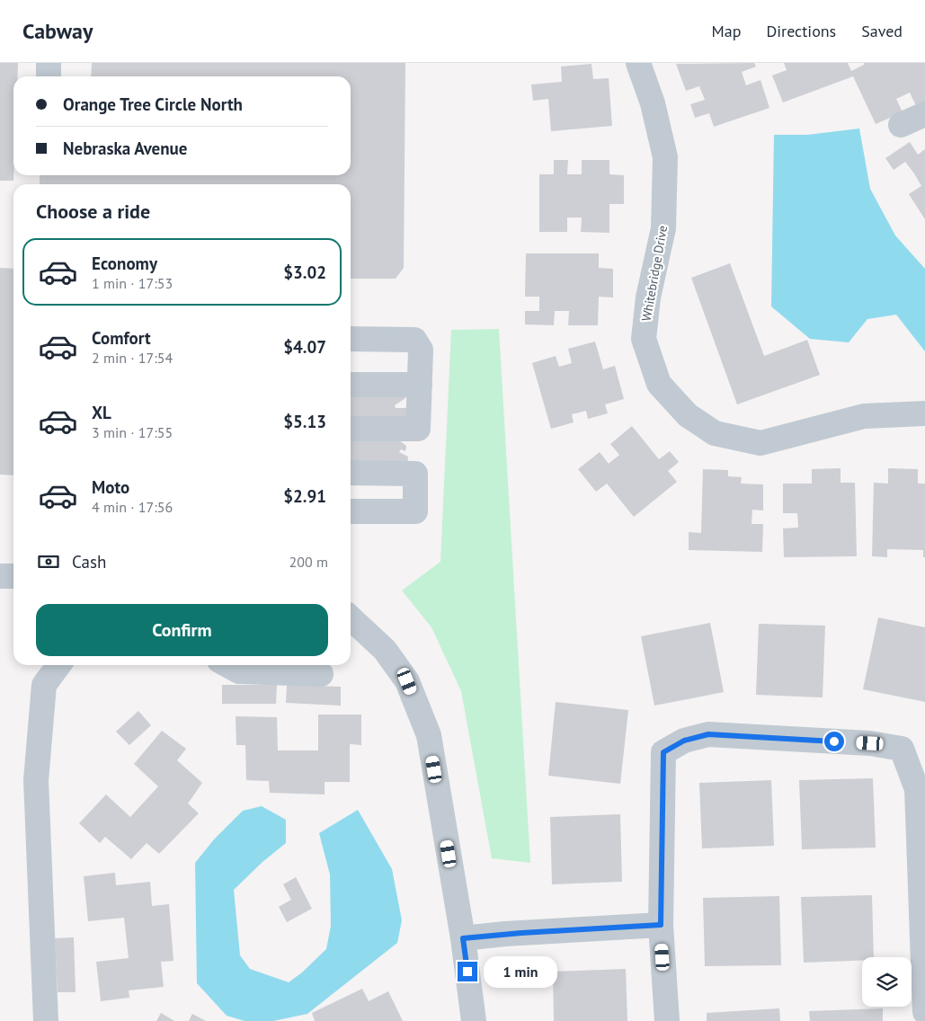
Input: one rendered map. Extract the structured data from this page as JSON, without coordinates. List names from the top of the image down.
{
  "streets": {
    "street": ["Whitebridge Drive"]
  },
  "page": {
    "header": "Cabway",
    "nav": ["Map", "Directions", "Saved"],
    "banner": ["Orange Tree Circle North", "Nebraska Avenue"],
    "heading": "Choose a ride",
    "list": [
      {
        "name": "Economy",
        "note": "1 min · 17:53",
        "value": "$3.02"
      },
      {
        "name": "Comfort",
        "note": "2 min · 17:54",
        "value": "$4.07"
      },
      {
        "name": "XL",
        "note": "3 min · 17:55",
        "value": "$5.13"
      },
      {
        "name": "Moto",
        "note": "4 min · 17:56",
        "value": "$2.91"
      }
    ],
    "pay": ["Cash", "200 m"],
    "buttons": "Confirm",
    "bubble": "1 min"
  }
}
